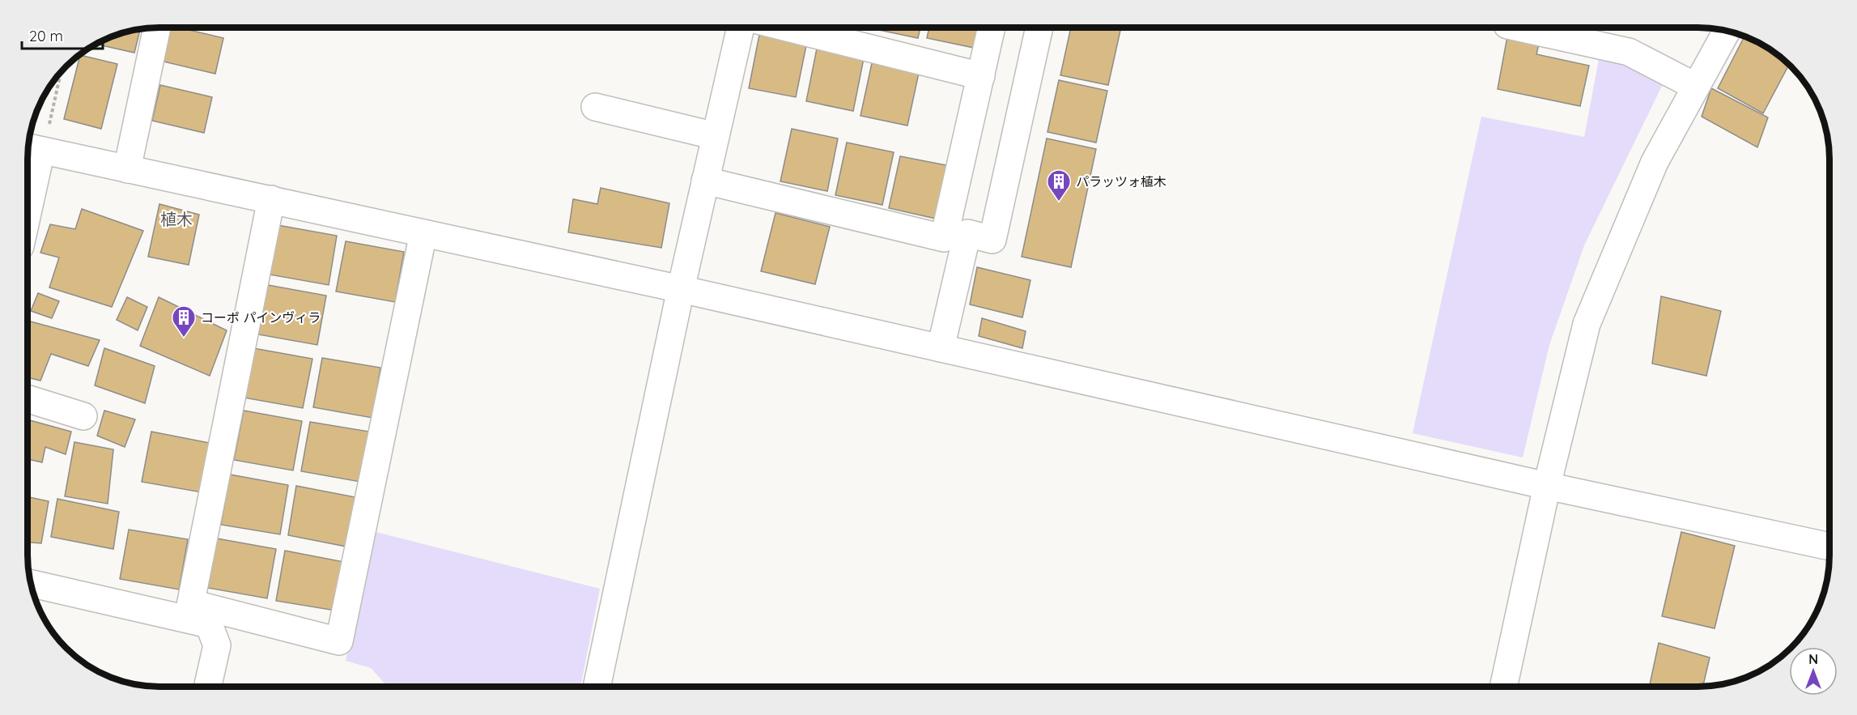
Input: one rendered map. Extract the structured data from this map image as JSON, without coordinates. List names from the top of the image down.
{
  "districts": ["植木"],
  "places": {
    "building": ["パラッツォ植木", "コーポ パインヴィラ"]
  },
  "scale_bar": "20 m",
  "north": "top"
}
